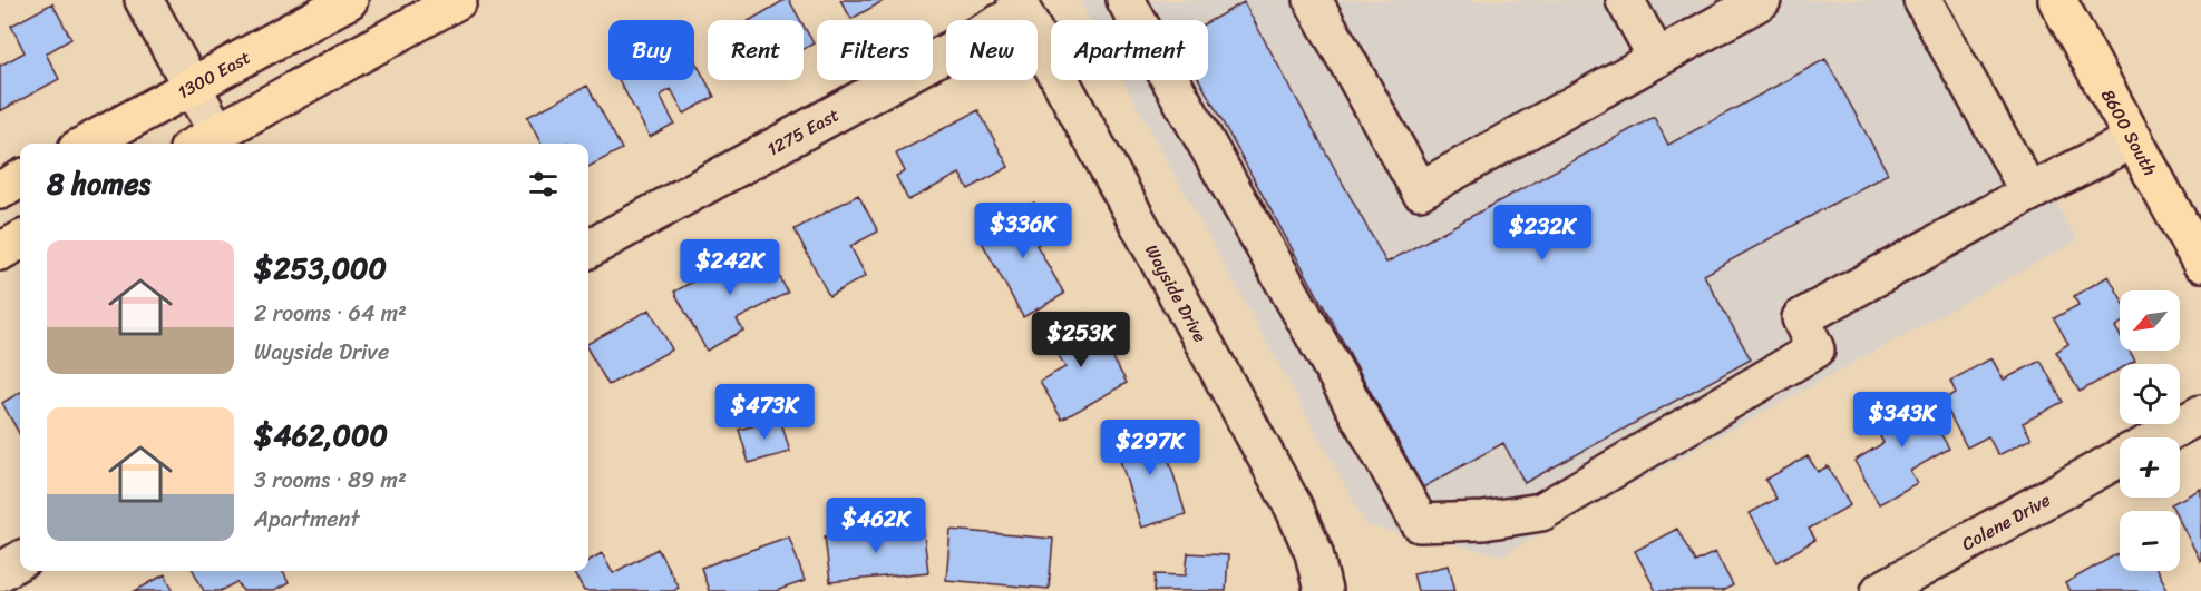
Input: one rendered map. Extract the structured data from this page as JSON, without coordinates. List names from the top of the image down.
{
  "streets": {
    "main road": ["1300 East", "8600 South"],
    "street": ["1275 East", "Wayside Drive", "Colene Drive"]
  },
  "crossings": [
    ["1275 East", "Wayside Drive"]
  ],
  "north": "bottom left",
  "page": {
    "chip": [
      "Buy",
      "Rent",
      "Filters",
      "New",
      "Apartment"
    ],
    "heading": "8 homes",
    "price": [
      "$336K",
      "$232K",
      "$242K",
      "$253K",
      "$473K",
      "$343K",
      "$297K",
      "$462K"
    ],
    "list": [
      {
        "name": "$253,000",
        "note": "2 rooms · 64 m² · Wayside Drive"
      },
      {
        "name": "$462,000",
        "note": "3 rooms · 89 m² · Apartment"
      }
    ],
    "map_buttons": ["+", "−"]
  }
}
